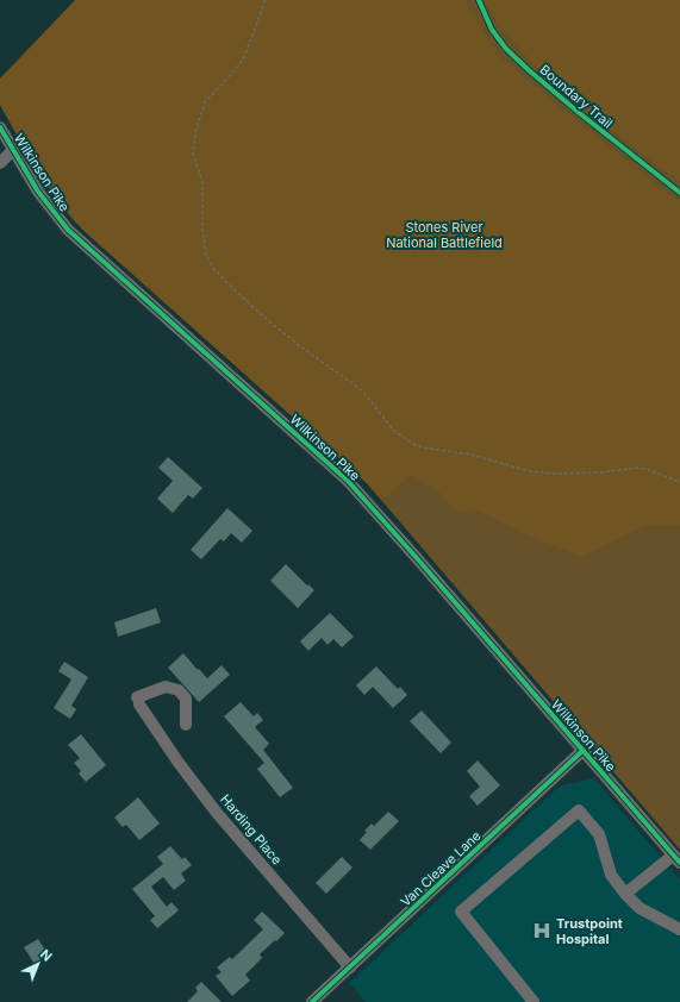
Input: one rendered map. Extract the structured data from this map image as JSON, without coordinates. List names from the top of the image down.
{
  "streets": {
    "street": ["Wilkinson Pike", "Harding Place", "Van Cleave Lane"],
    "cycle path": ["Boundary Trail"]
  },
  "crossings": [
    ["Wilkinson Pike", "Van Cleave Lane"],
    ["Harding Place", "Van Cleave Lane"]
  ],
  "parks": ["Stones River National Battlefield"],
  "places": {
    "hospital": ["Trustpoint Hospital"]
  },
  "north": "top right"
}
